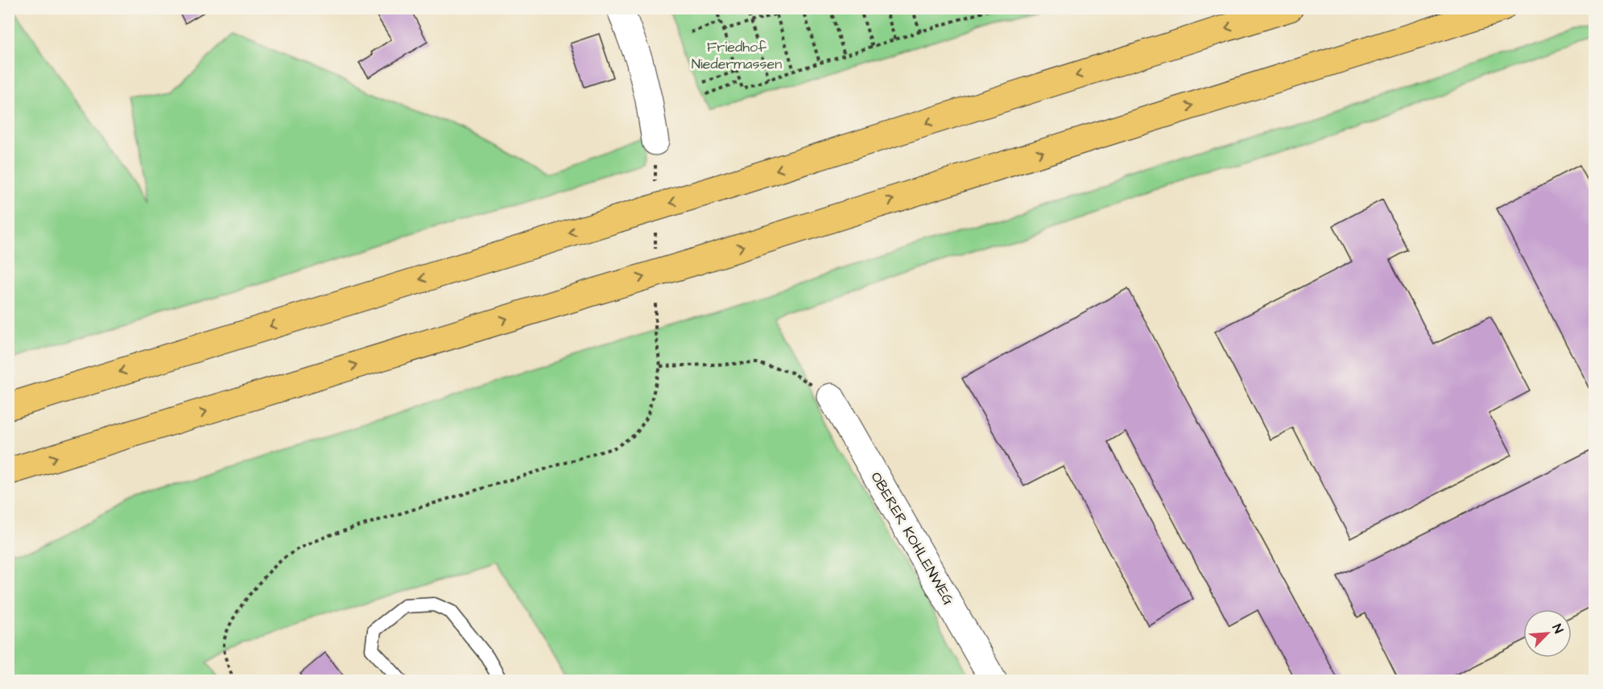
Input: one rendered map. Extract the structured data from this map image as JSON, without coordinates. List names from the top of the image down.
{
  "streets": {
    "street": ["OBERER KOHLENWEG"]
  },
  "parks": ["Friedhof Niedermassen"],
  "north": "top right"
}
